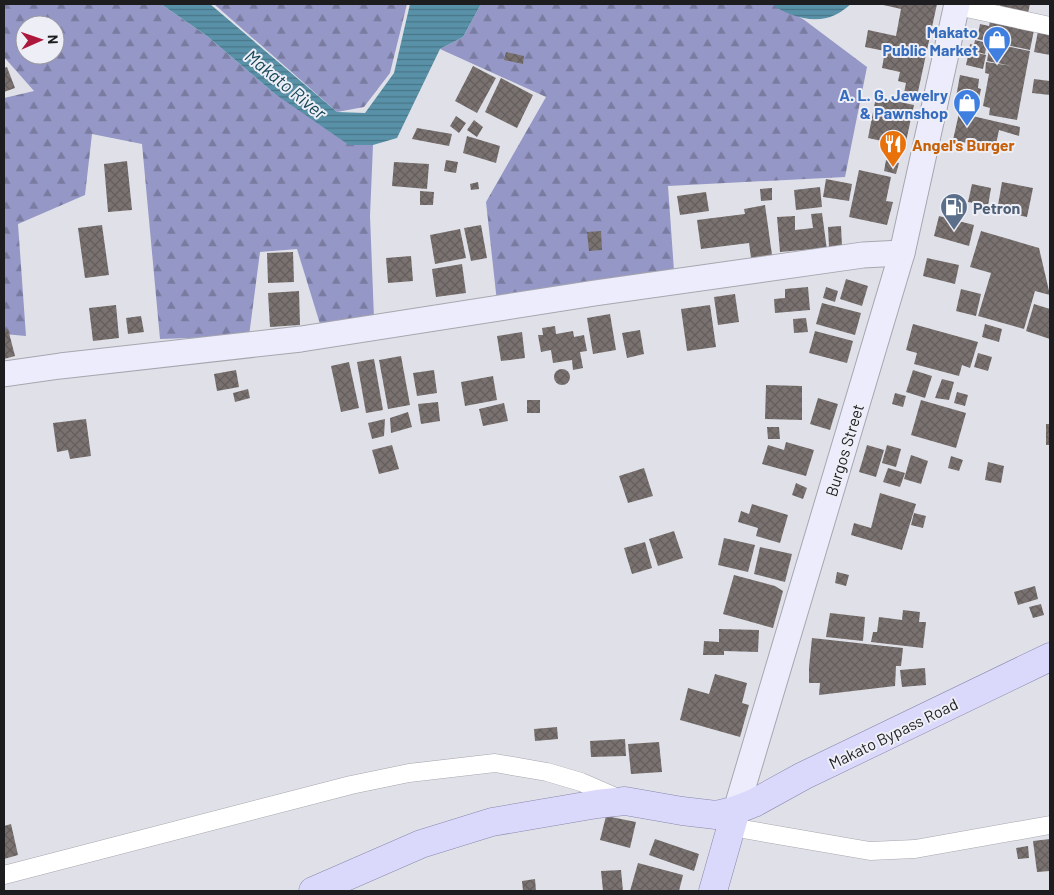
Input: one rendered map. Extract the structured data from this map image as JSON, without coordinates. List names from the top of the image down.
{
  "streets": {
    "main road": ["Burgos Street", "Makato Bypass Road"]
  },
  "crossings": [
    ["Burgos Street", "Makato Bypass Road"]
  ],
  "water": ["Makato River"],
  "places": {
    "shop": ["Makato Public Market", "A. L. G. Jewelry & Pawnshop"],
    "restaurant": ["Angel's Burger"],
    "fuel station": ["Petron"]
  },
  "north": "right"
}
